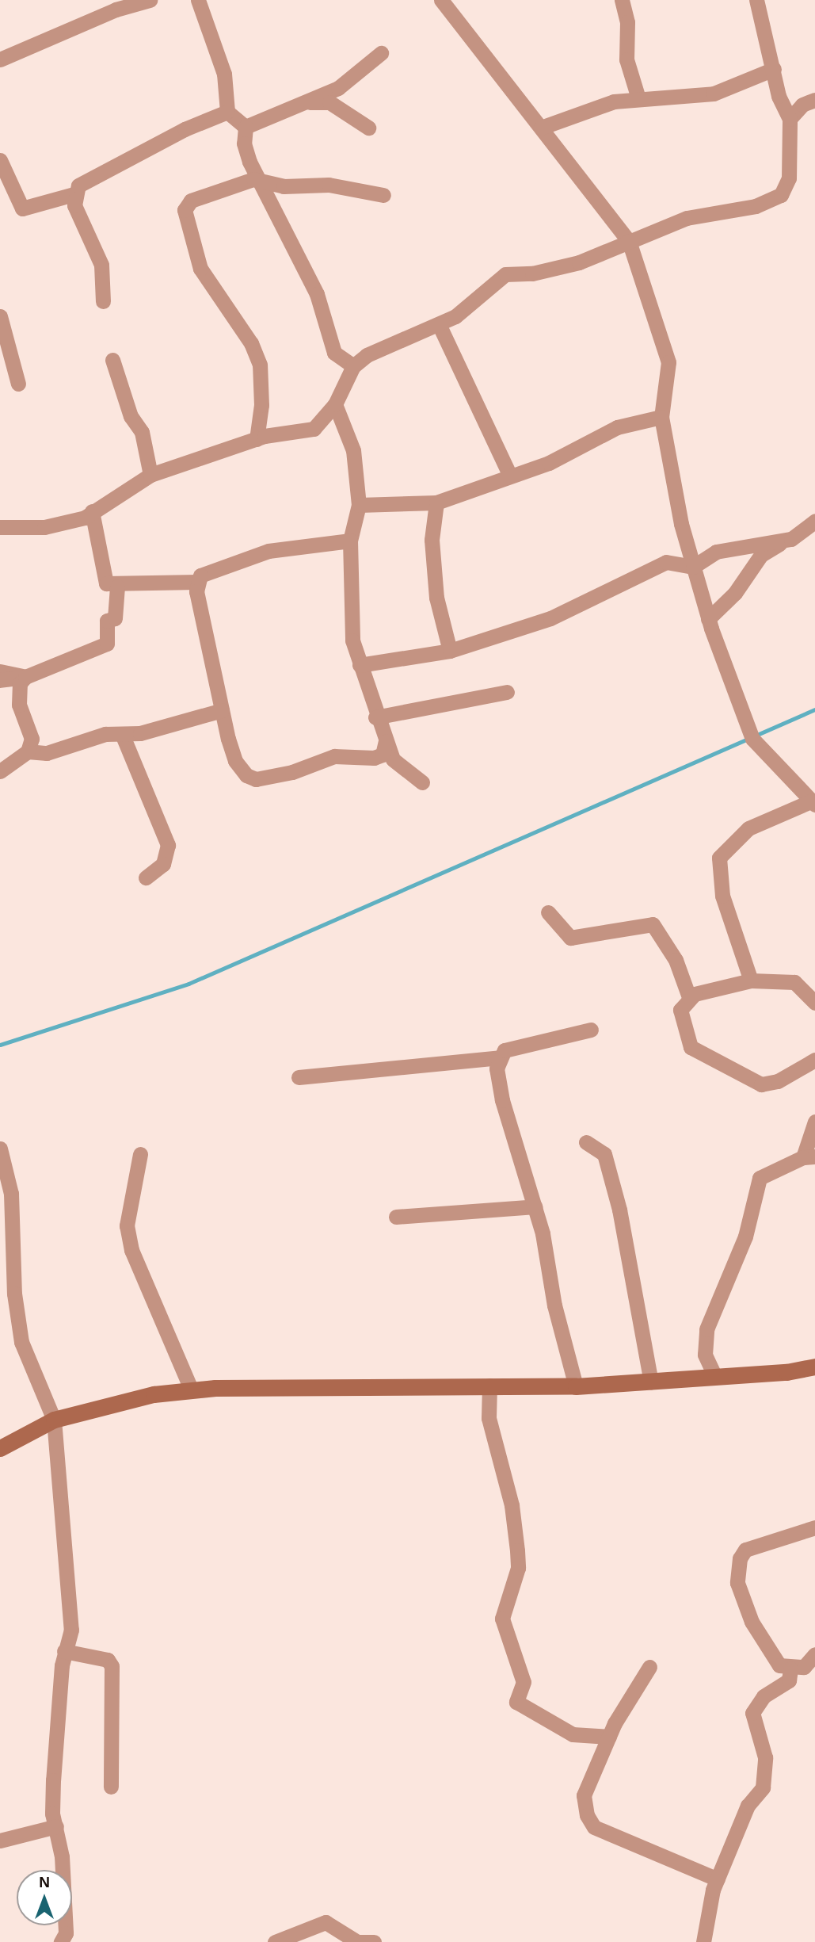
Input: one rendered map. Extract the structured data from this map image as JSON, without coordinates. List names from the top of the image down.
{
  "north": "top"
}
